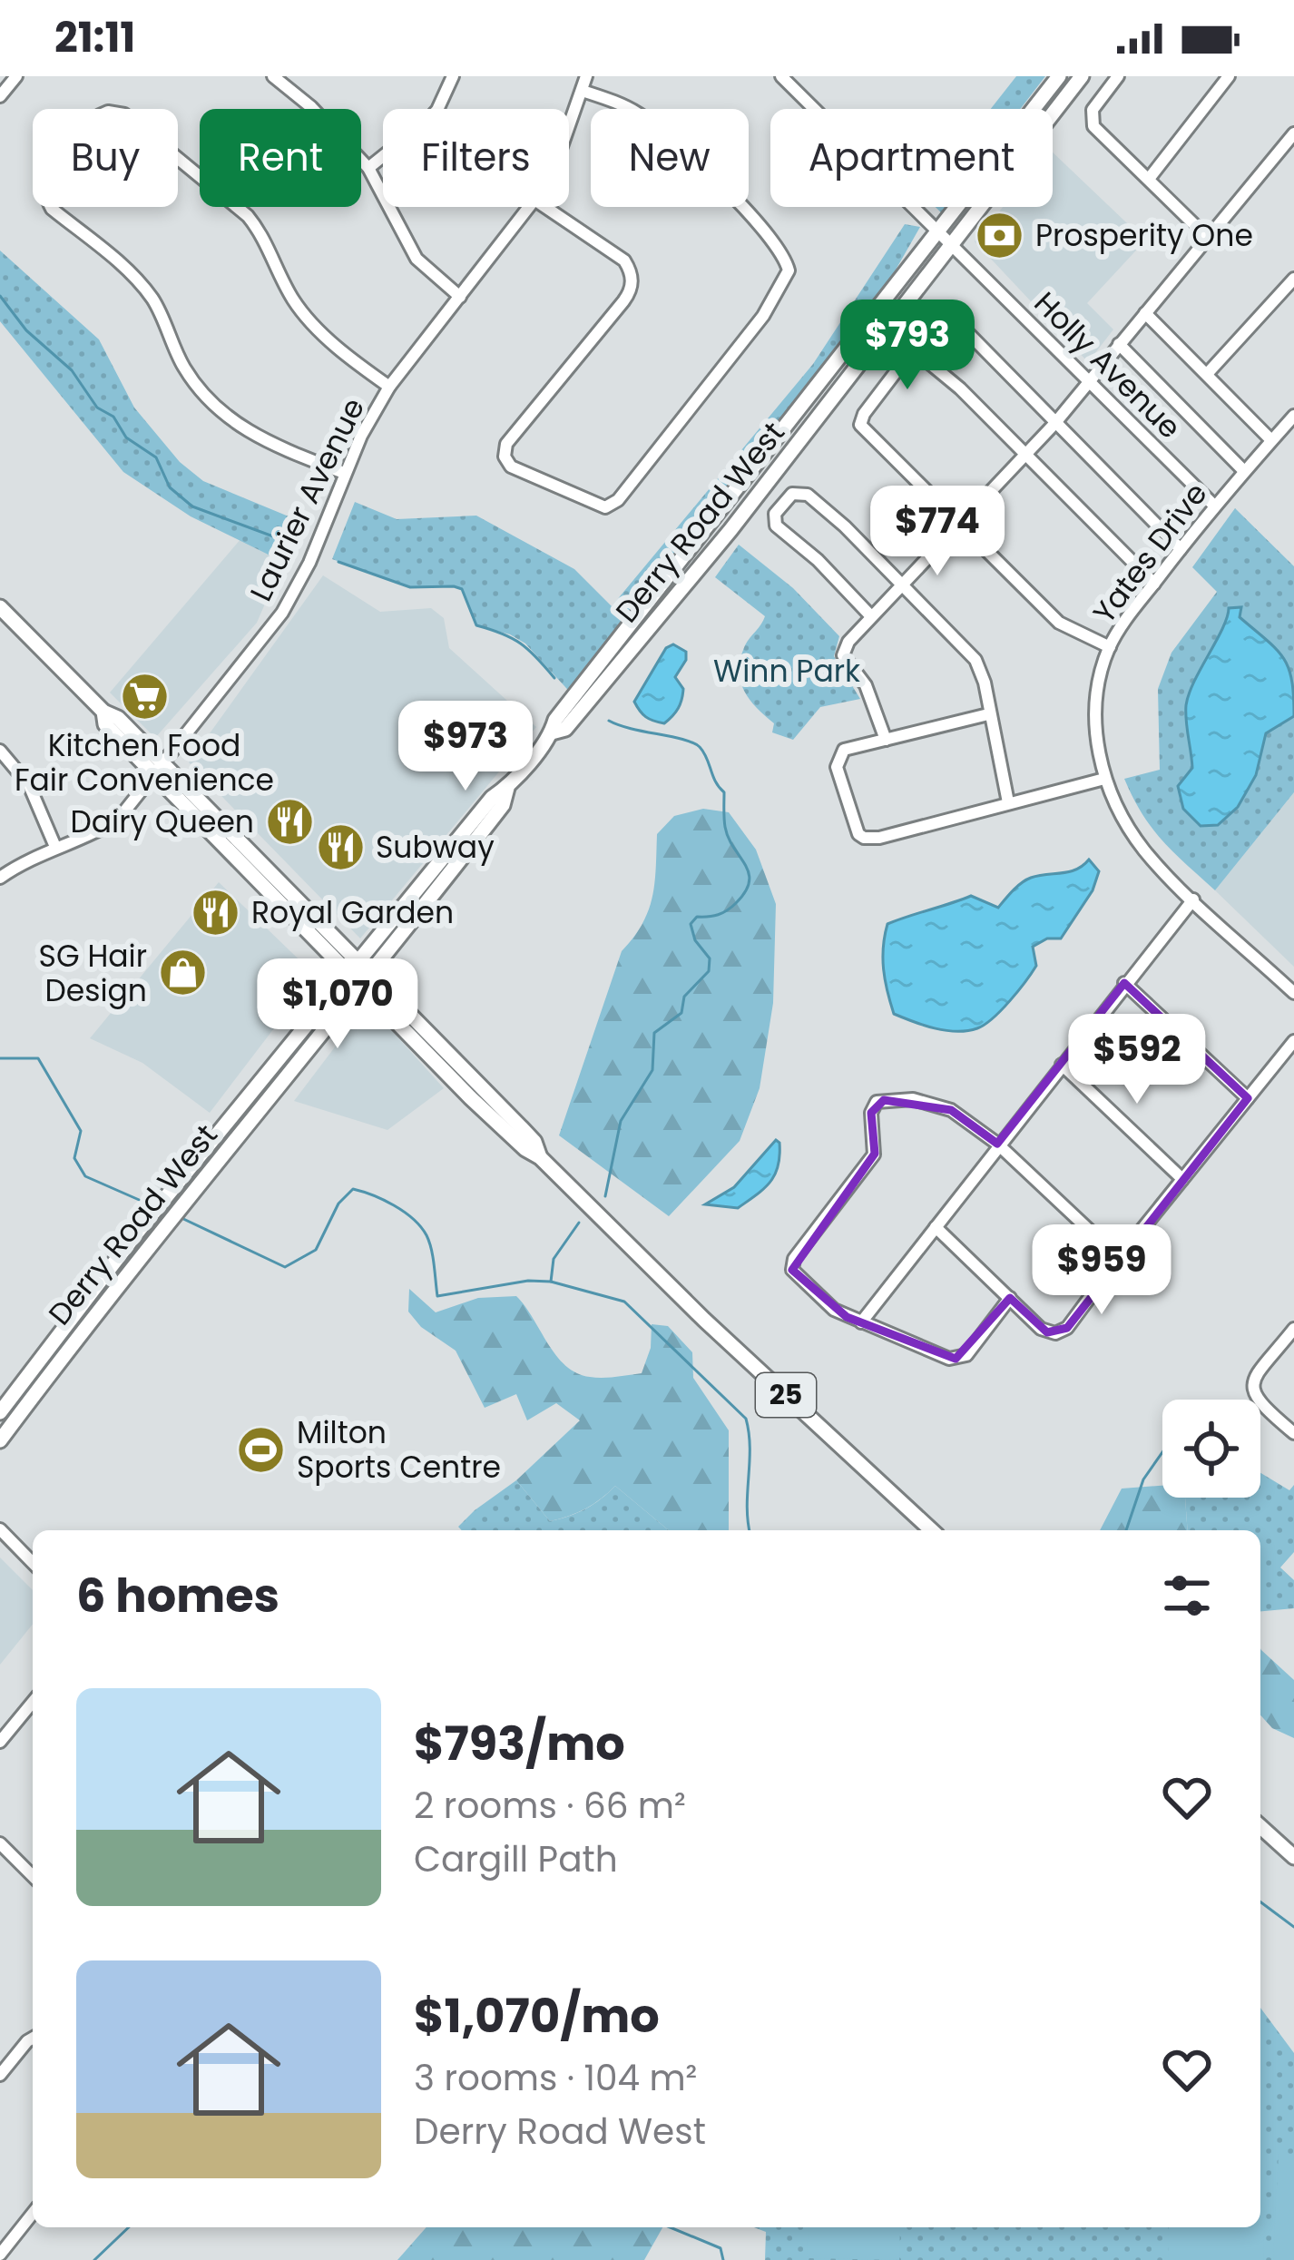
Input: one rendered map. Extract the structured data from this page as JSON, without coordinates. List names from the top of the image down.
{
  "streets": {
    "main road": ["Derry Road West", "25"],
    "street": ["Holly Avenue", "Laurier Avenue", "Yates Drive"]
  },
  "crossings": [
    ["Holly Avenue", "Derry Road West"],
    ["Holly Avenue", "Yates Drive"],
    ["Derry Road West", "25"]
  ],
  "parks": ["Winn Park"],
  "places": {
    "bank": ["Prosperity One"],
    "supermarket": ["Kitchen Food Fair Convenience"],
    "restaurant": ["Dairy Queen", "Subway", "Royal Garden"],
    "shop": ["SG Hair Design"],
    "sports": ["Milton Sports Centre"]
  },
  "page": {
    "status": "21:11",
    "chip": [
      "Buy",
      "Rent",
      "Filters",
      "New",
      "Apartment"
    ],
    "price": [
      "$793",
      "$774",
      "$973",
      "$1,070",
      "$592",
      "$959"
    ],
    "heading": "6 homes",
    "list": [
      {
        "name": "$793/mo",
        "note": "2 rooms · 66 m² · Cargill Path"
      },
      {
        "name": "$1,070/mo",
        "note": "3 rooms · 104 m² · Derry Road West"
      }
    ]
  }
}
